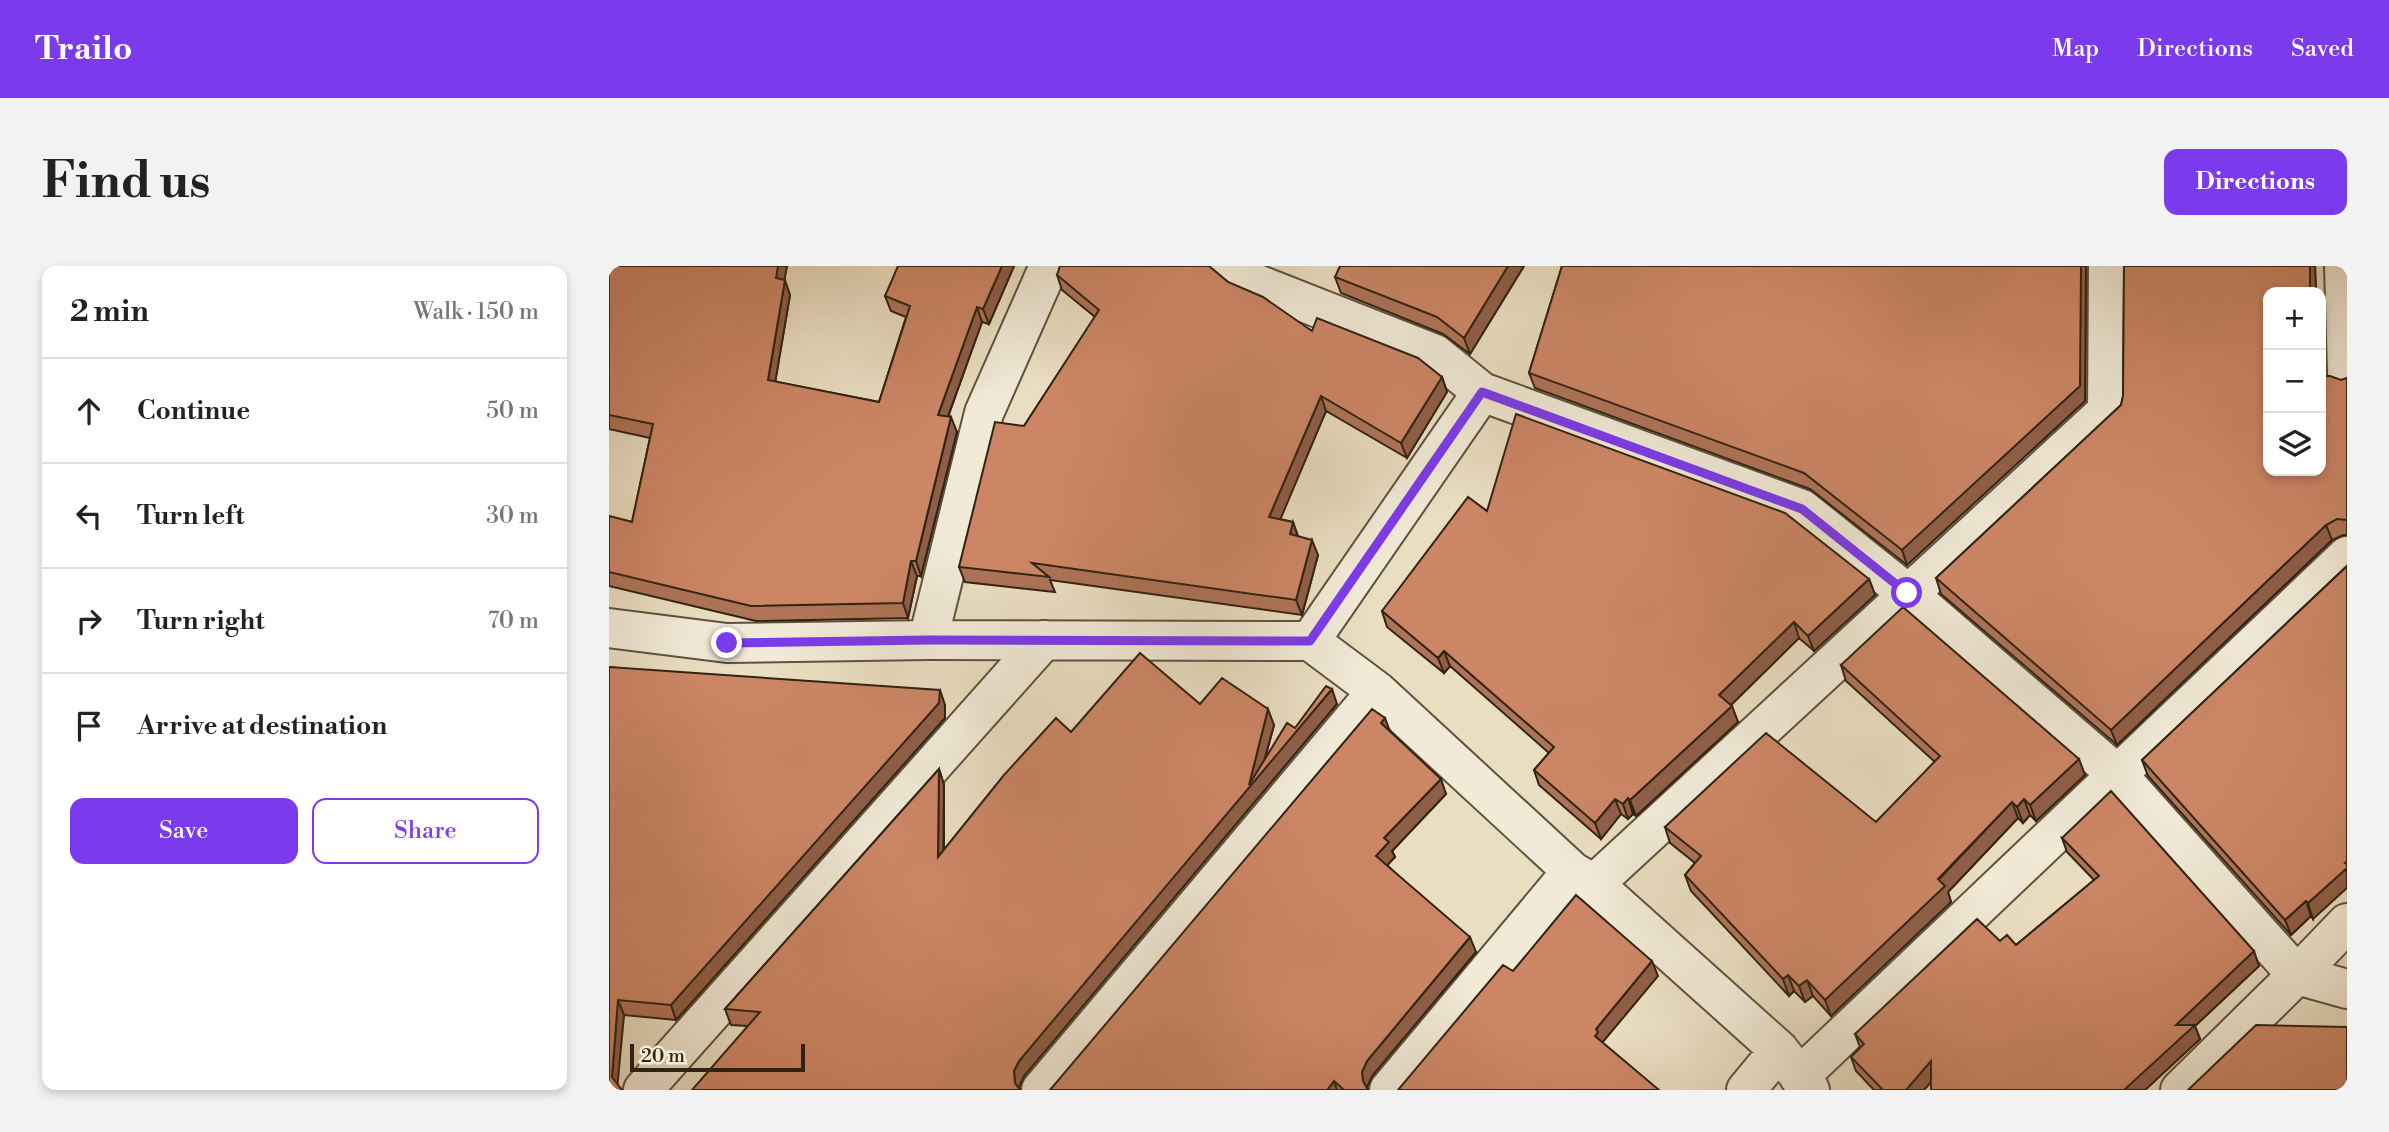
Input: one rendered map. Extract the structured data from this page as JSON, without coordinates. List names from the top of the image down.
{
  "scale_bar": "20 m",
  "page": {
    "header": "Trailo",
    "nav": ["Map", "Directions", "Saved"],
    "buttons": [
      "Directions",
      ["Save", "Share"]
    ],
    "title": "Find us",
    "heading": ["2 min", "Walk · 150 m"],
    "map_buttons": ["+", "−"],
    "list": [
      ["Continue", "50 m"],
      ["Turn left", "30 m"],
      ["Turn right", "70 m"],
      "Arrive at destination"
    ],
    "scale": "20 m"
  }
}
